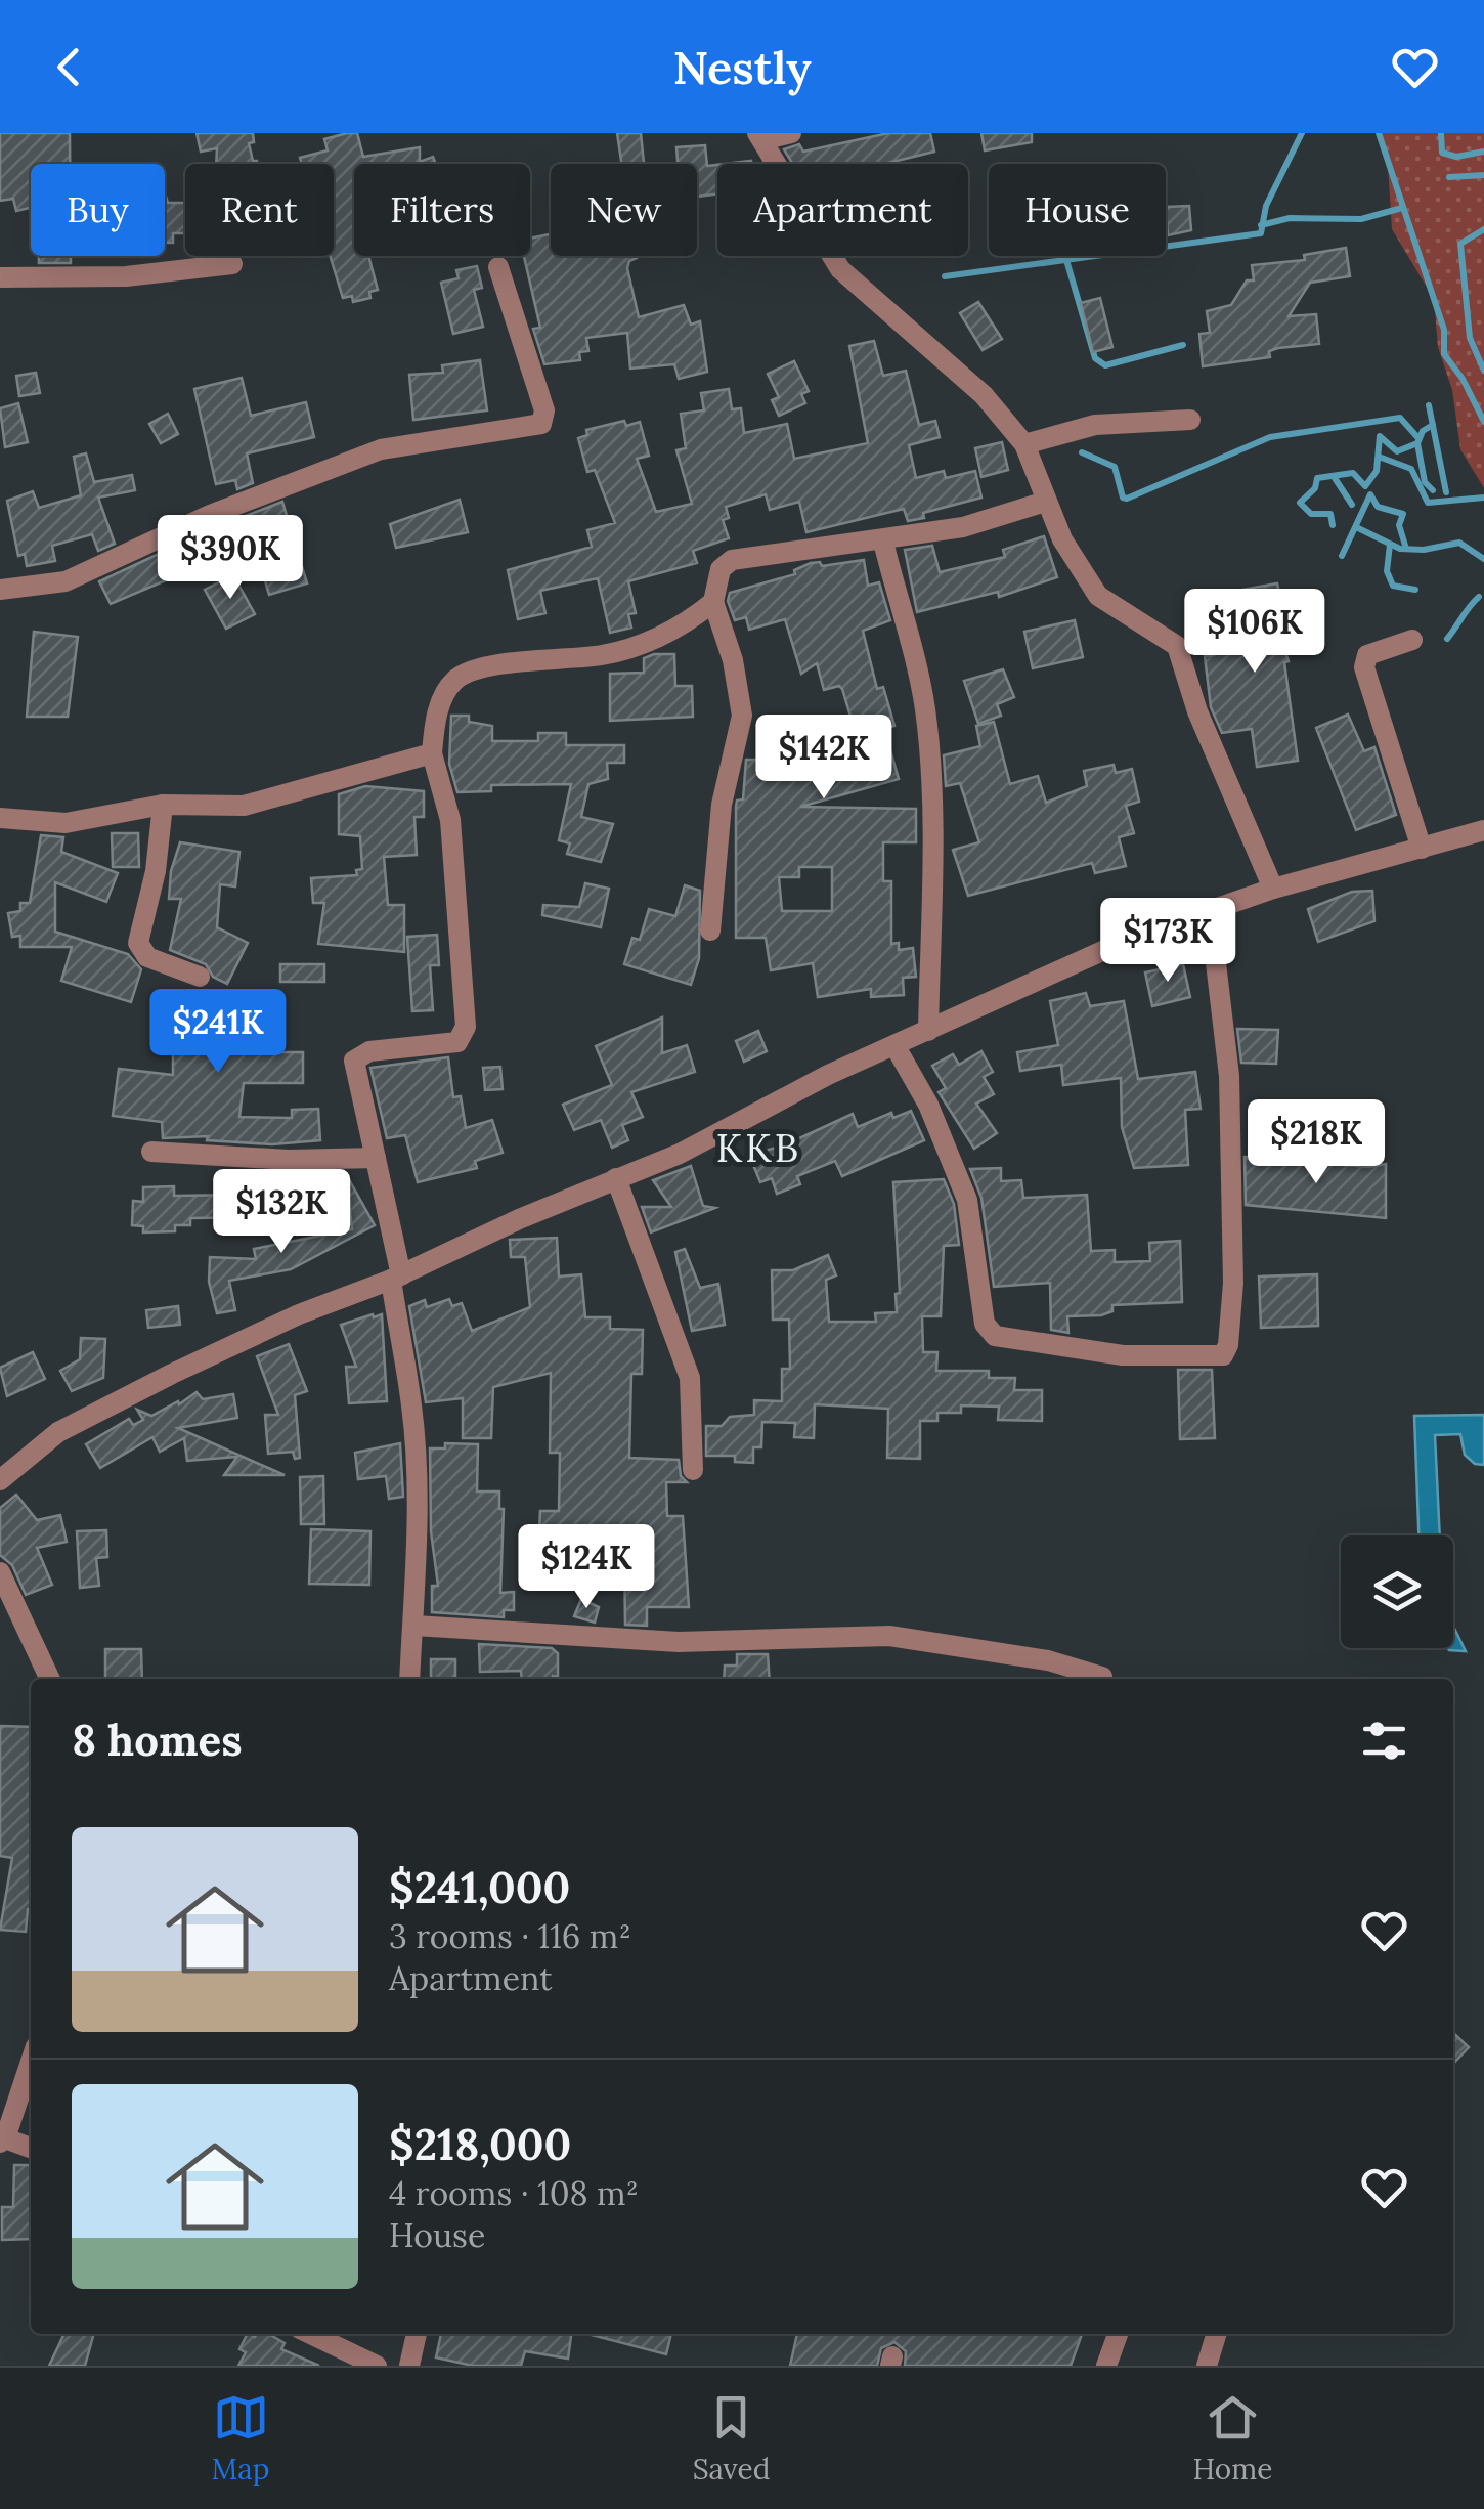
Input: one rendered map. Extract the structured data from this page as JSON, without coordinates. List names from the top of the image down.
{
  "districts": ["KKB"],
  "page": {
    "header": "Nestly",
    "chip": [
      "Buy",
      "Rent",
      "Filters",
      "New",
      "Apartment",
      "House"
    ],
    "price": [
      "$390K",
      "$106K",
      "$142K",
      "$173K",
      "$241K",
      "$218K",
      "$132K",
      "$124K"
    ],
    "heading": "8 homes",
    "list": [
      {
        "name": "$241,000",
        "note": "3 rooms · 116 m² · Apartment"
      },
      {
        "name": "$218,000",
        "note": "4 rooms · 108 m² · House"
      }
    ],
    "tabs": ["Map", "Saved", "Home"]
  }
}
